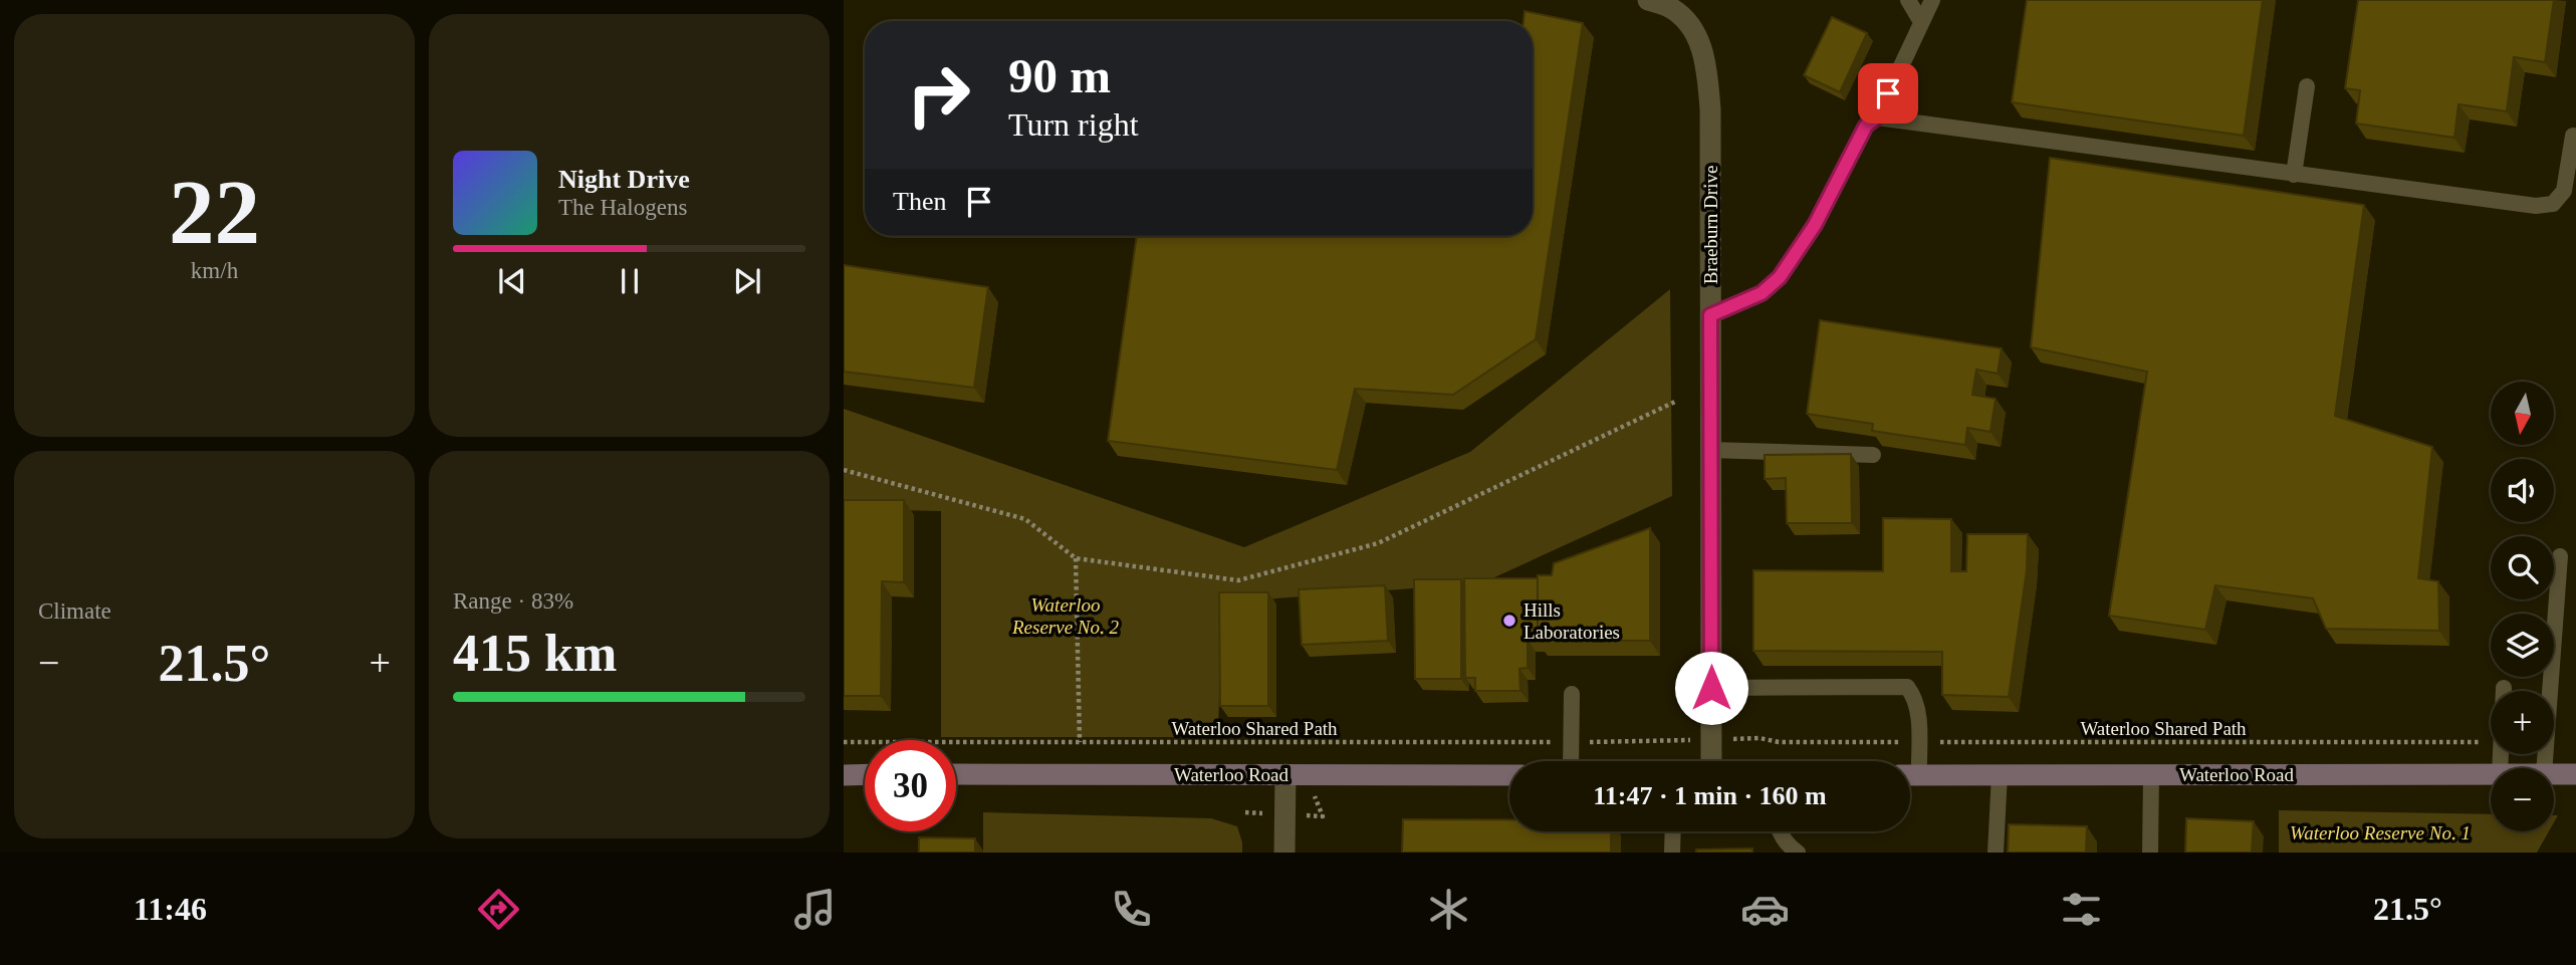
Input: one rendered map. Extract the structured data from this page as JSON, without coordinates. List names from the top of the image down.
{
  "streets": {
    "street": ["Braeburn Drive", "Waterloo Road"],
    "path": ["Waterloo Shared Path"]
  },
  "parks": ["Waterloo Reserve No. 2", "Waterloo Reserve No. 1"],
  "places": ["Hills Laboratories"],
  "north": "bottom",
  "page": {
    "tile": [
      ["22", "km/h"],
      "Climate",
      ["Range · 83%", "415 km"]
    ],
    "turn": ["90 m", "Turn right"],
    "song": ["Night Drive", "The Halogens"],
    "then": "Then",
    "map_buttons": ["+", "−"],
    "heat": ["−", "21.5°", "+"],
    "limit": "30",
    "trip": "11:47 · 1 min · 160 m",
    "tabs": ["11:46", "21.5°"]
  }
}
